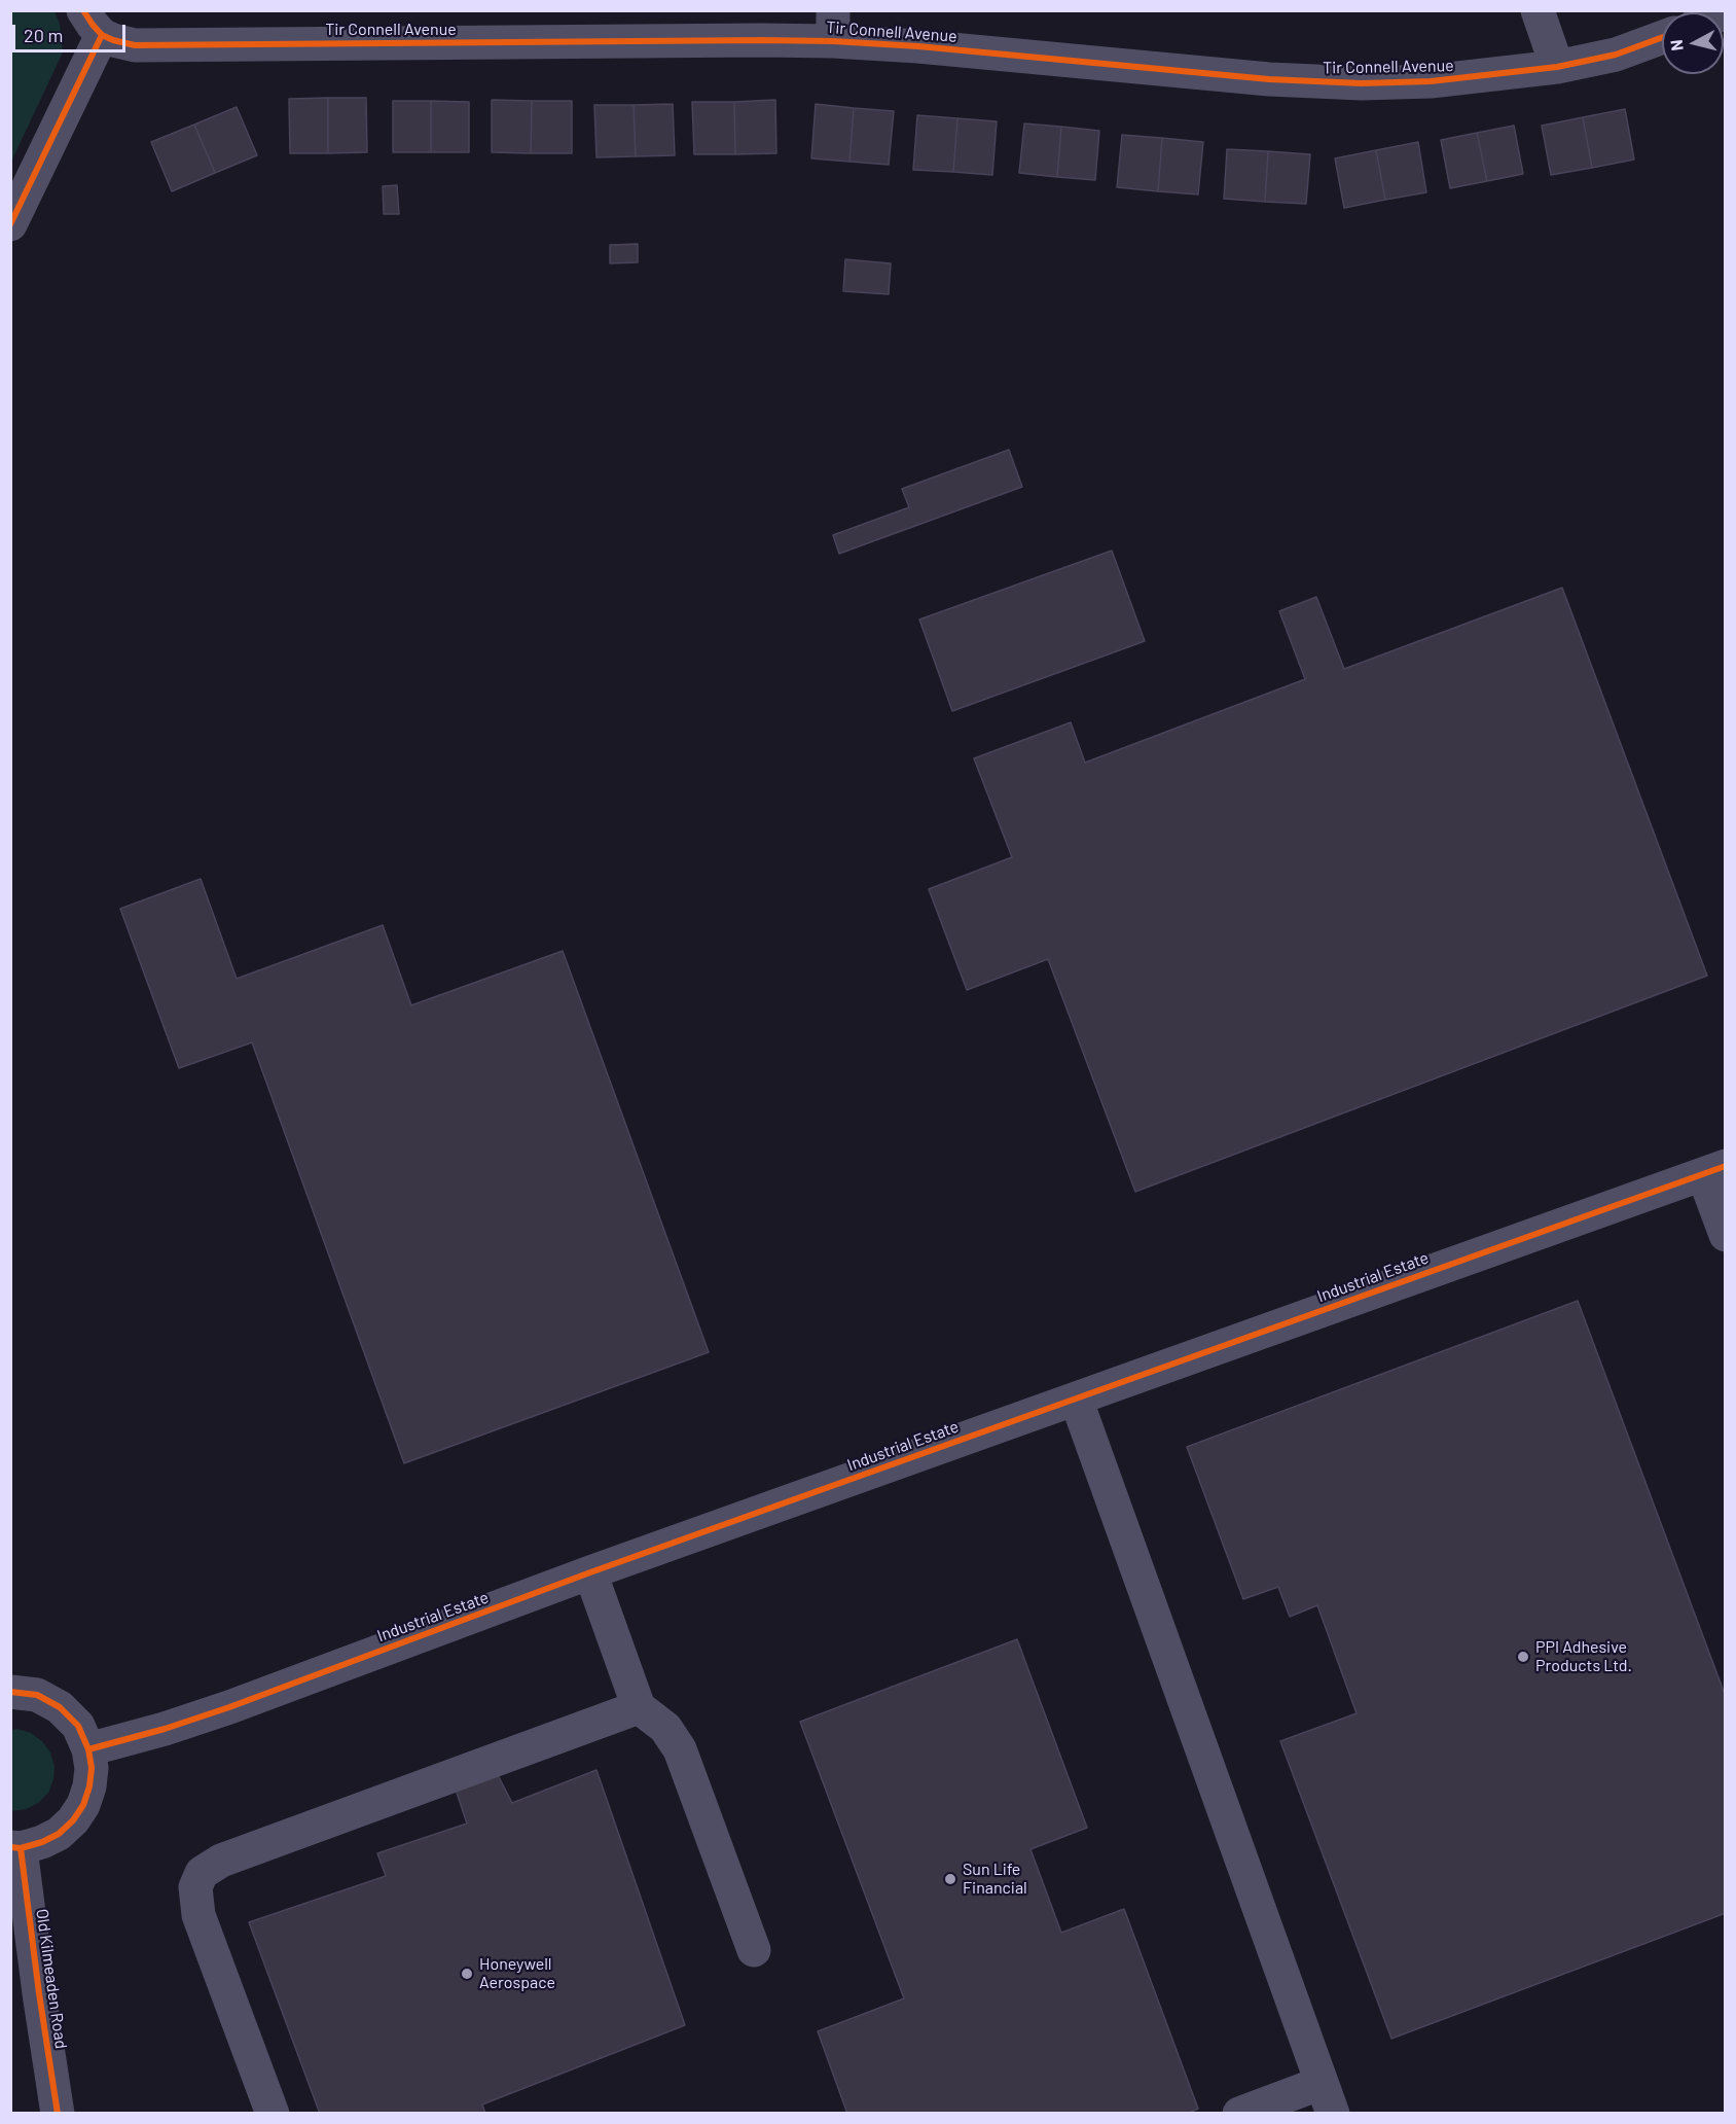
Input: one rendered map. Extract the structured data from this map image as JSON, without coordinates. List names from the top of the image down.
{
  "streets": {
    "street": ["Tir Connell Avenue", "Industrial Estate", "Old Kilmeaden Road"]
  },
  "places": ["PPI Adhesive Products Ltd.", "Sun Life Financial", "Honeywell Aerospace"],
  "scale_bar": "20 m",
  "north": "left"
}
